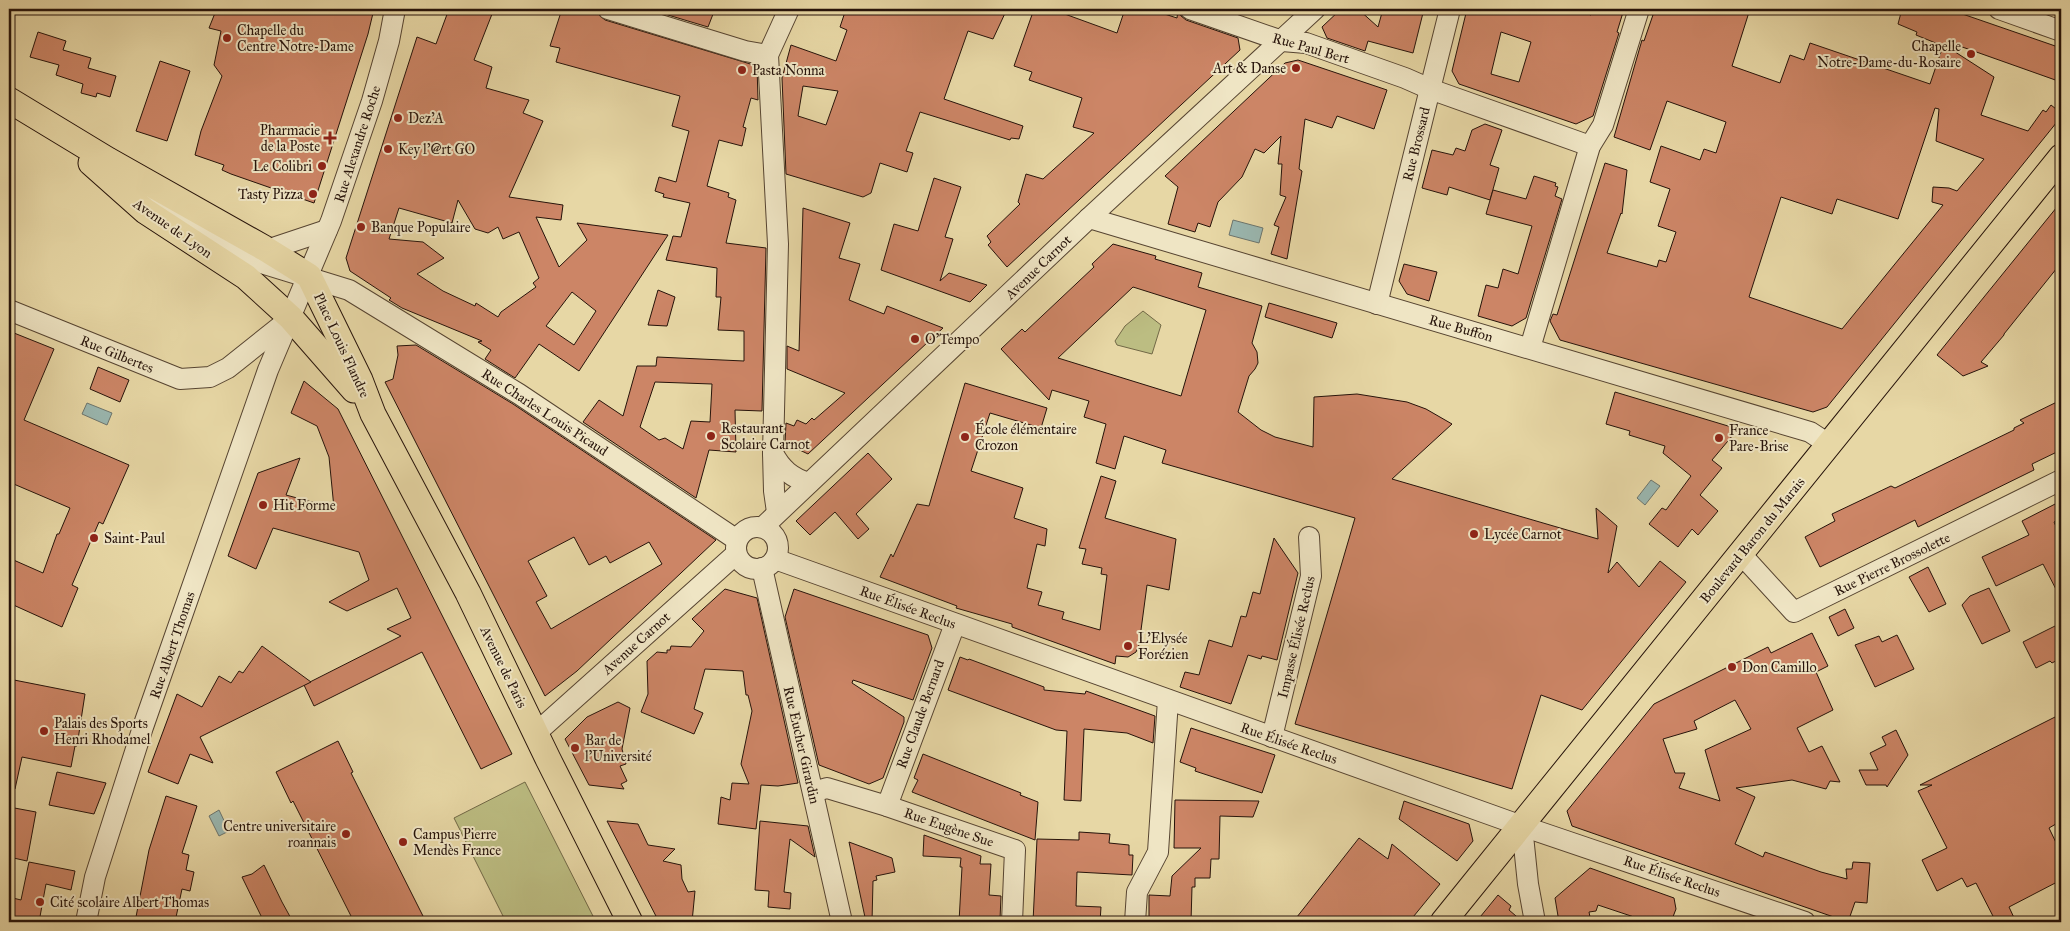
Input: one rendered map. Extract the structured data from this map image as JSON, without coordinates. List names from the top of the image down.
{
  "streets": {
    "main road": [
      "Avenue de Lyon",
      "Place Louis Flandre",
      "Boulevard Baron du Marais",
      "Avenue de Paris"
    ],
    "street": [
      "Rue Paul Bert",
      "Rue Alexandre Roche",
      "Rue Brossard",
      "Avenue Carnot",
      "Rue Buffon",
      "Rue Gilbertes",
      "Rue Charles Louis Picaud",
      "Rue Pierre Brossolette",
      "Rue Élisée Reclus",
      "Impasse Élisée Reclus",
      "Rue Albert Thomas",
      "Rue Claude Bernard",
      "Rue Eucher Girardin",
      "Rue Eugène Sue"
    ]
  },
  "crossings": [
    ["Rue Paul Bert", "Rue Brossard"],
    ["Rue Paul Bert", "Avenue Carnot"],
    ["Rue Alexandre Roche", "Avenue de Lyon"],
    ["Rue Alexandre Roche", "Place Louis Flandre"],
    ["Rue Brossard", "Rue Buffon"],
    ["Avenue de Lyon", "Place Louis Flandre"],
    ["Avenue de Lyon", "Avenue de Paris"],
    ["Avenue Carnot", "Rue Buffon"],
    ["Avenue Carnot", "Rue Charles Louis Picaud"],
    ["Avenue Carnot", "Rue Élisée Reclus"],
    ["Avenue Carnot", "Avenue de Paris"],
    ["Avenue Carnot", "Rue Eucher Girardin"],
    ["Rue Buffon", "Boulevard Baron du Marais"],
    ["Place Louis Flandre", "Rue Gilbertes"],
    ["Place Louis Flandre", "Rue Charles Louis Picaud"],
    ["Place Louis Flandre", "Rue Albert Thomas"],
    ["Place Louis Flandre", "Avenue de Paris"],
    ["Rue Charles Louis Picaud", "Rue Élisée Reclus"],
    ["Rue Charles Louis Picaud", "Rue Eucher Girardin"],
    ["Boulevard Baron du Marais", "Rue Pierre Brossolette"],
    ["Boulevard Baron du Marais", "Rue Élisée Reclus"],
    ["Rue Élisée Reclus", "Impasse Élisée Reclus"],
    ["Rue Élisée Reclus", "Rue Claude Bernard"],
    ["Rue Élisée Reclus", "Rue Eucher Girardin"],
    ["Rue Claude Bernard", "Rue Eugène Sue"],
    ["Rue Eucher Girardin", "Rue Eugène Sue"]
  ],
  "places": {
    "other": [
      "Chapelle du Centre Notre-Dame",
      "Chapelle Notre-Dame-du-Rosaire",
      "Art & Danse",
      "Pasta Nonna",
      "Dez'A",
      "Key l'@rt GO",
      "Le Colibri",
      "Tasty Pizza",
      "Banque Populaire",
      "O'Tempo",
      "Restaurant Scolaire Carnot",
      "École élémentaire Crozon",
      "France Pare-Brise",
      "Hit Forme",
      "Lycée Carnot",
      "Saint-Paul",
      "L'Elysée Forézien",
      "Don Camillo",
      "Palais des Sports Henri Rhodamel",
      "Bar de l'Université",
      "Centre universitaire roannais",
      "Campus Pierre Mendès France",
      "Cité scolaire Albert Thomas"
    ],
    "health": ["Pharmacie de la Poste"]
  }
}
